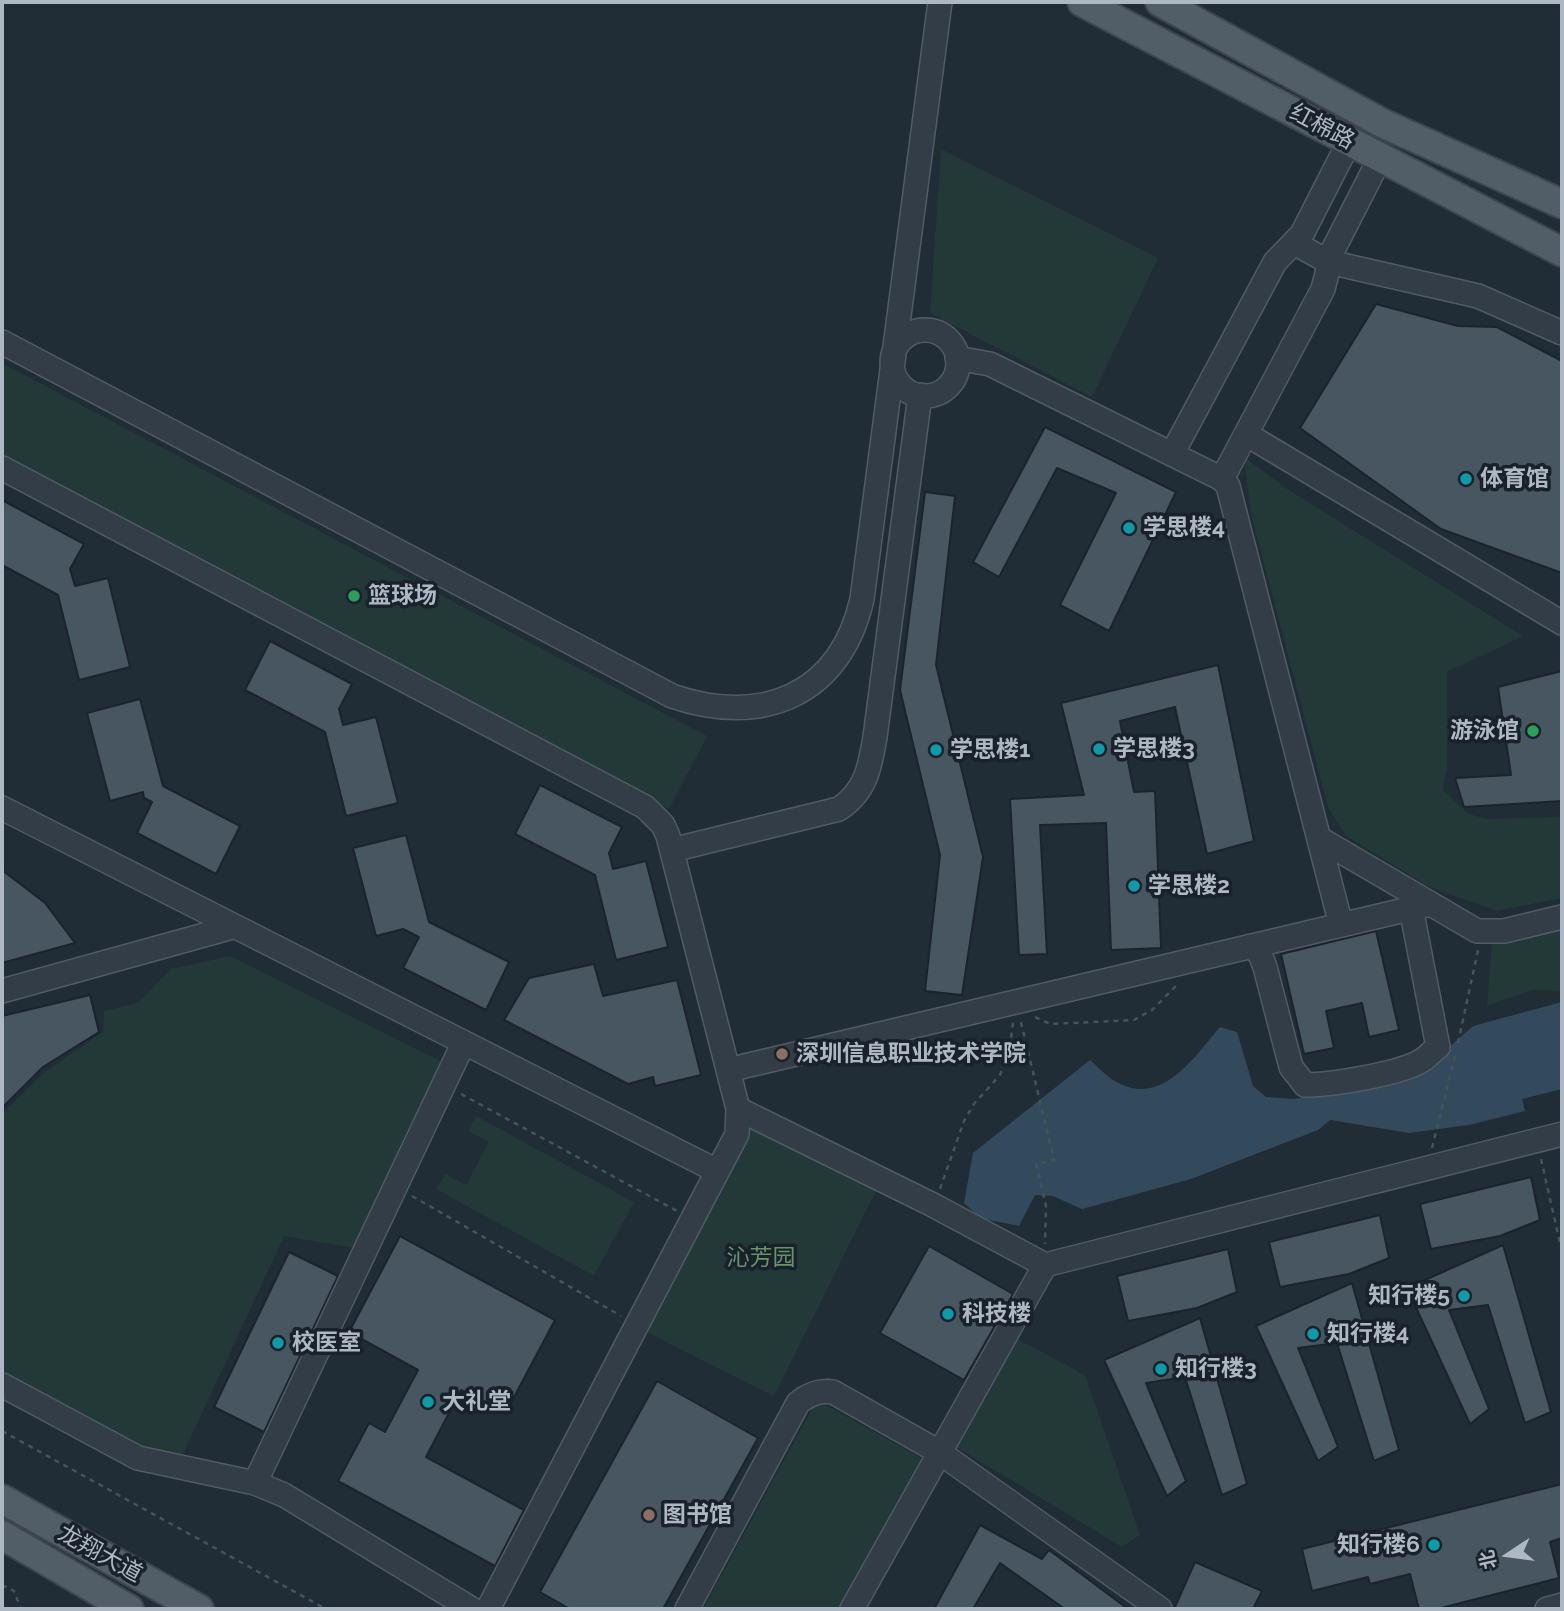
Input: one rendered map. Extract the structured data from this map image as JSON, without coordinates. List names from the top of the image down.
{
  "streets": {
    "main road": ["红棉路", "龙翔大道"]
  },
  "parks": ["沁芳园"],
  "places": [
    "体育馆",
    "学思楼4",
    "篮球场",
    "游泳馆",
    "学思楼3",
    "学思楼1",
    "学思楼2",
    "深圳信息职业技术学院",
    "知行楼5",
    "科技楼",
    "知行楼4",
    "校医室",
    "知行楼3",
    "大礼堂",
    "图书馆",
    "知行楼6"
  ],
  "north": "left"
}
